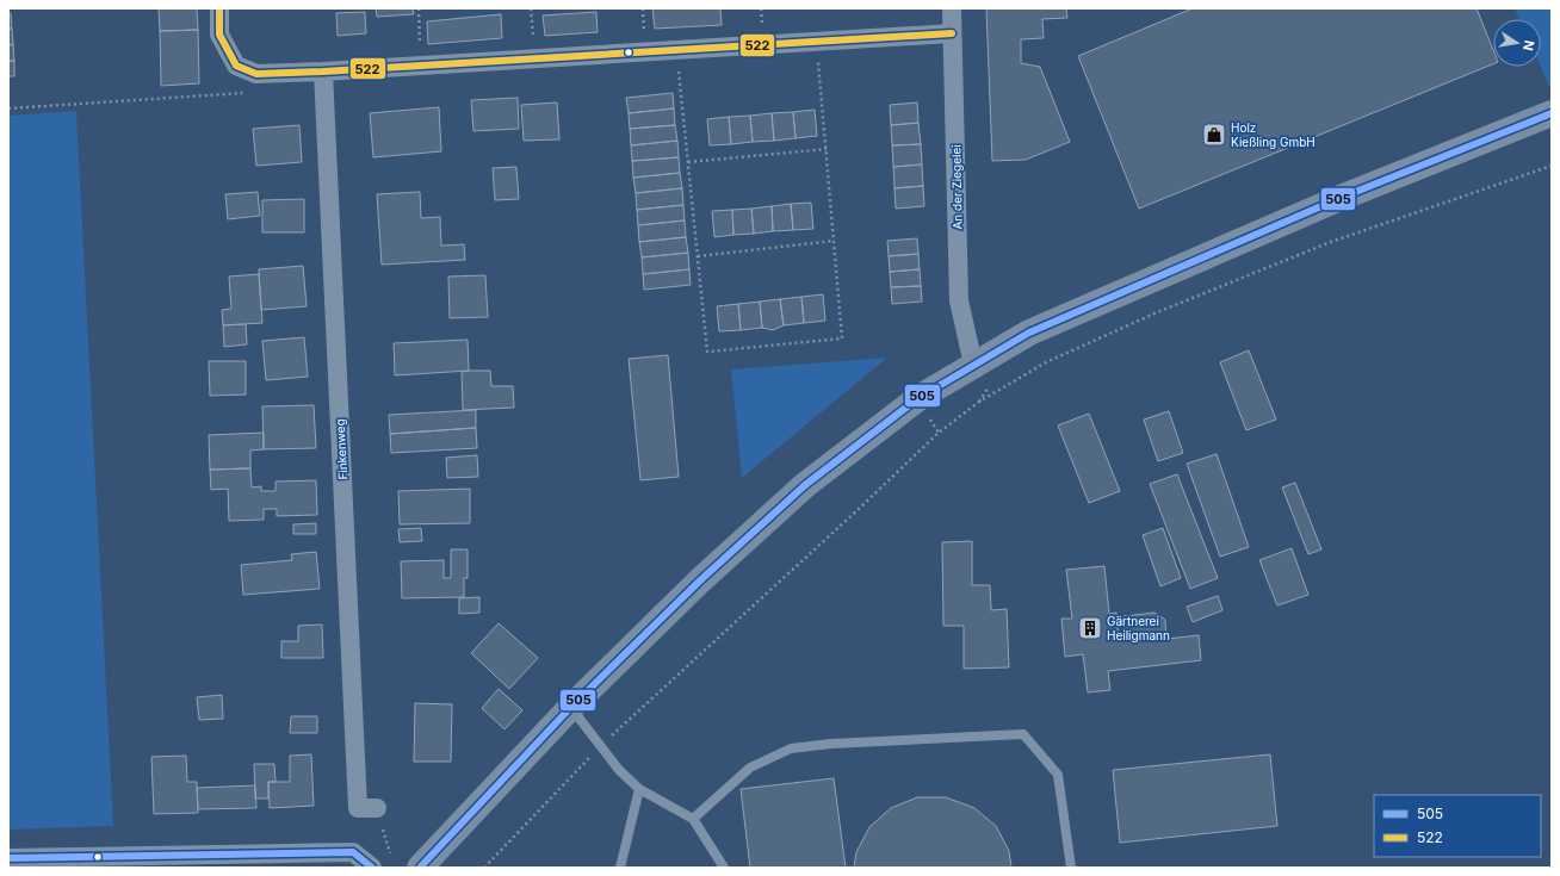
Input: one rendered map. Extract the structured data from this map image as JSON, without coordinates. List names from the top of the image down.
{
  "streets": {
    "street": ["An der Ziegelei", "Finkenweg"]
  },
  "places": {
    "shop": ["Holz Kießling GmbH"],
    "building": ["Gärtnerei Heiligmann"]
  },
  "lines": ["transit line 522", "transit line 505"],
  "legend": ["505", "522"],
  "north": "right"
}
